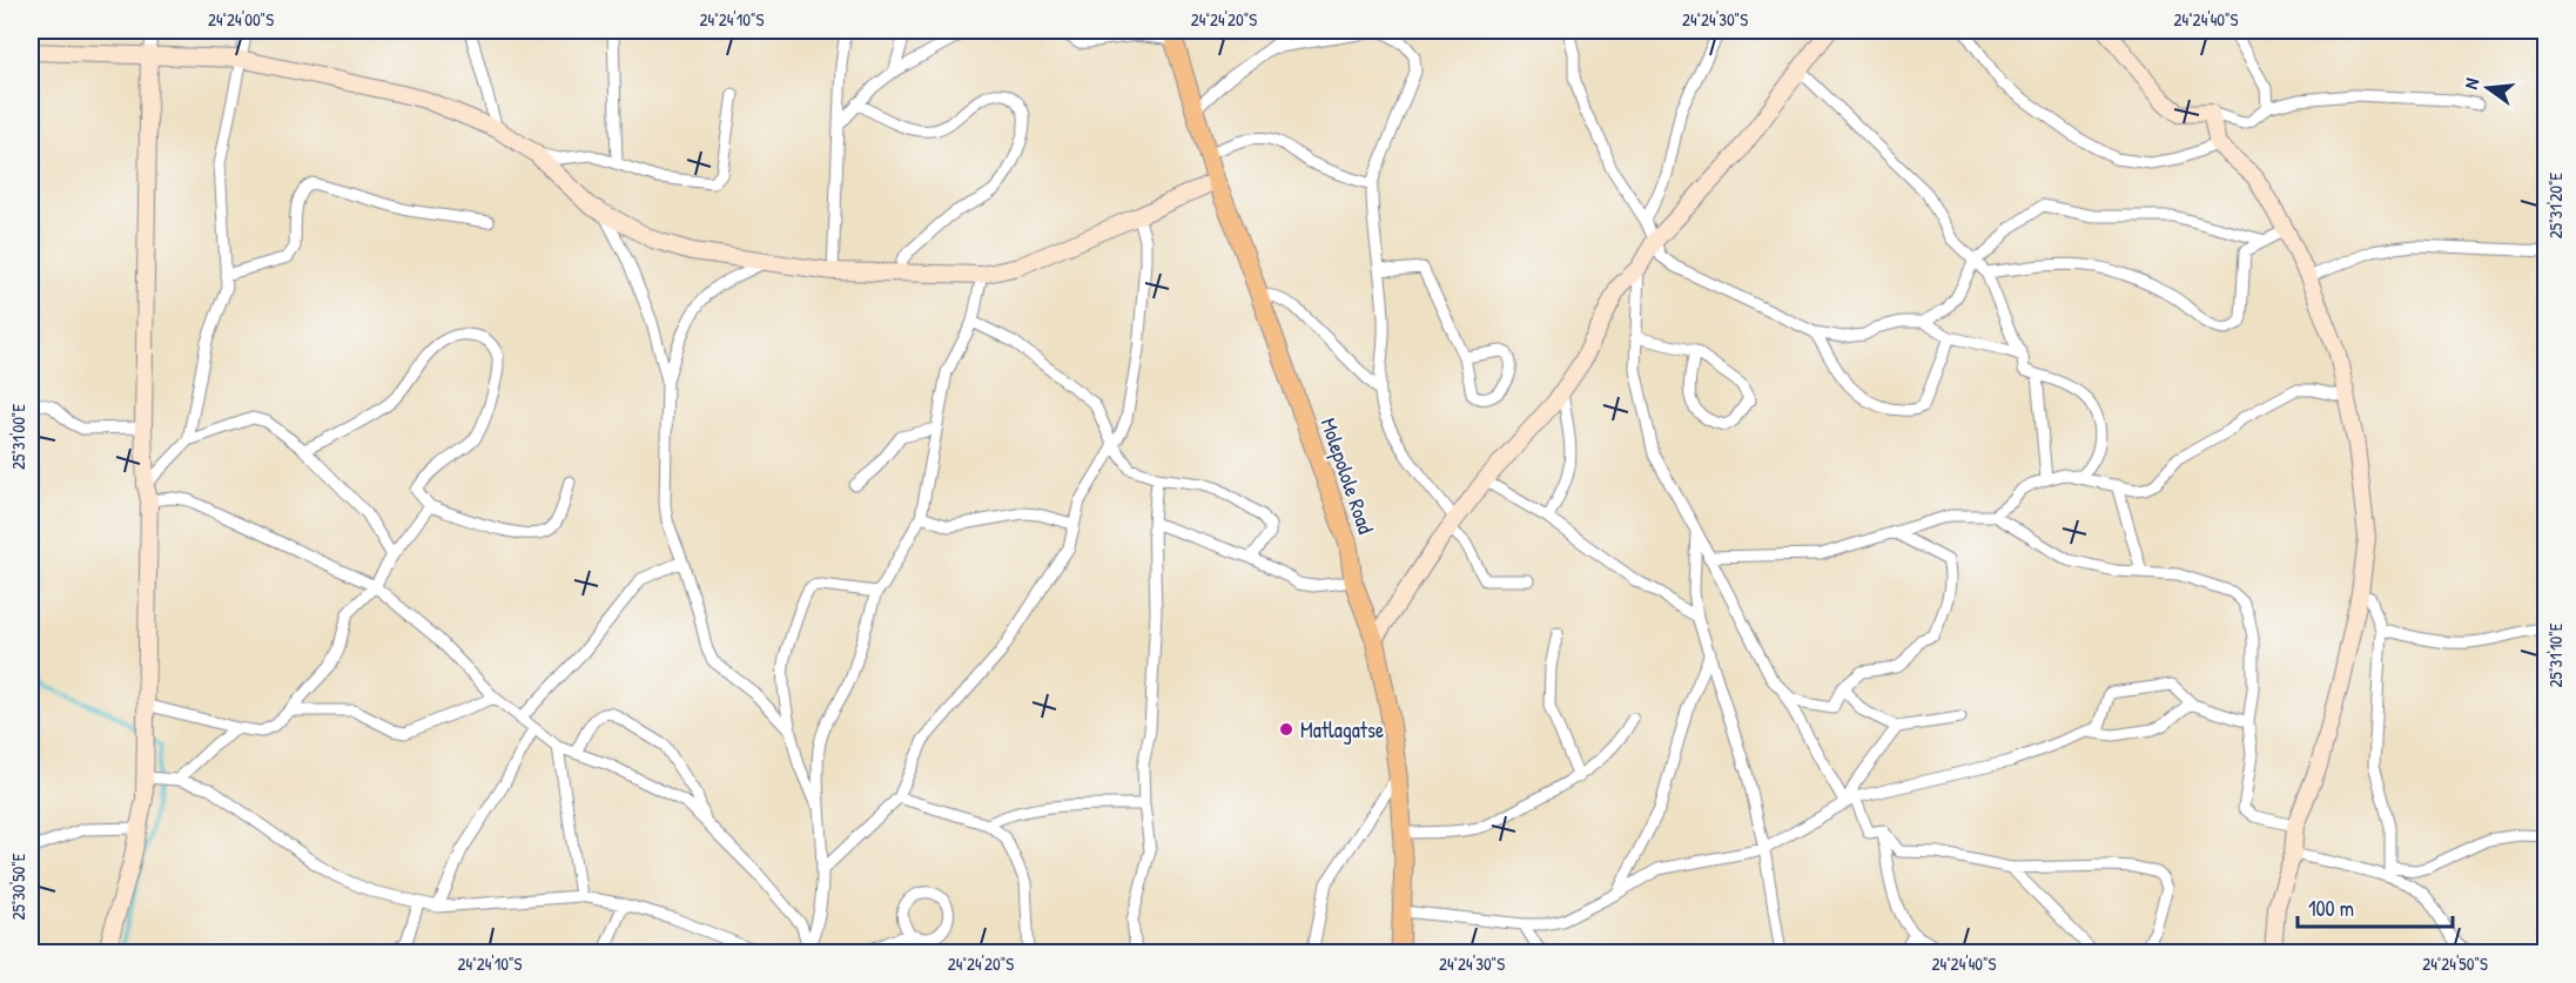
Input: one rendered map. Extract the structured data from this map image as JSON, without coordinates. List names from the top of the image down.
{
  "streets": {
    "main road": ["Molepolole Road"]
  },
  "places": ["Matlagatse"],
  "scale_bar": "100 m",
  "north": "left",
  "coordinates": [
    "24°24'00\"S",
    "24°24'10\"S",
    "24°24'20\"S",
    "24°24'30\"S",
    "24°24'40\"S",
    "25°31'20\"E",
    "25°31'00\"E",
    "25°31'10\"E",
    "25°30'50\"E",
    "24°24'50\"S"
  ]
}
